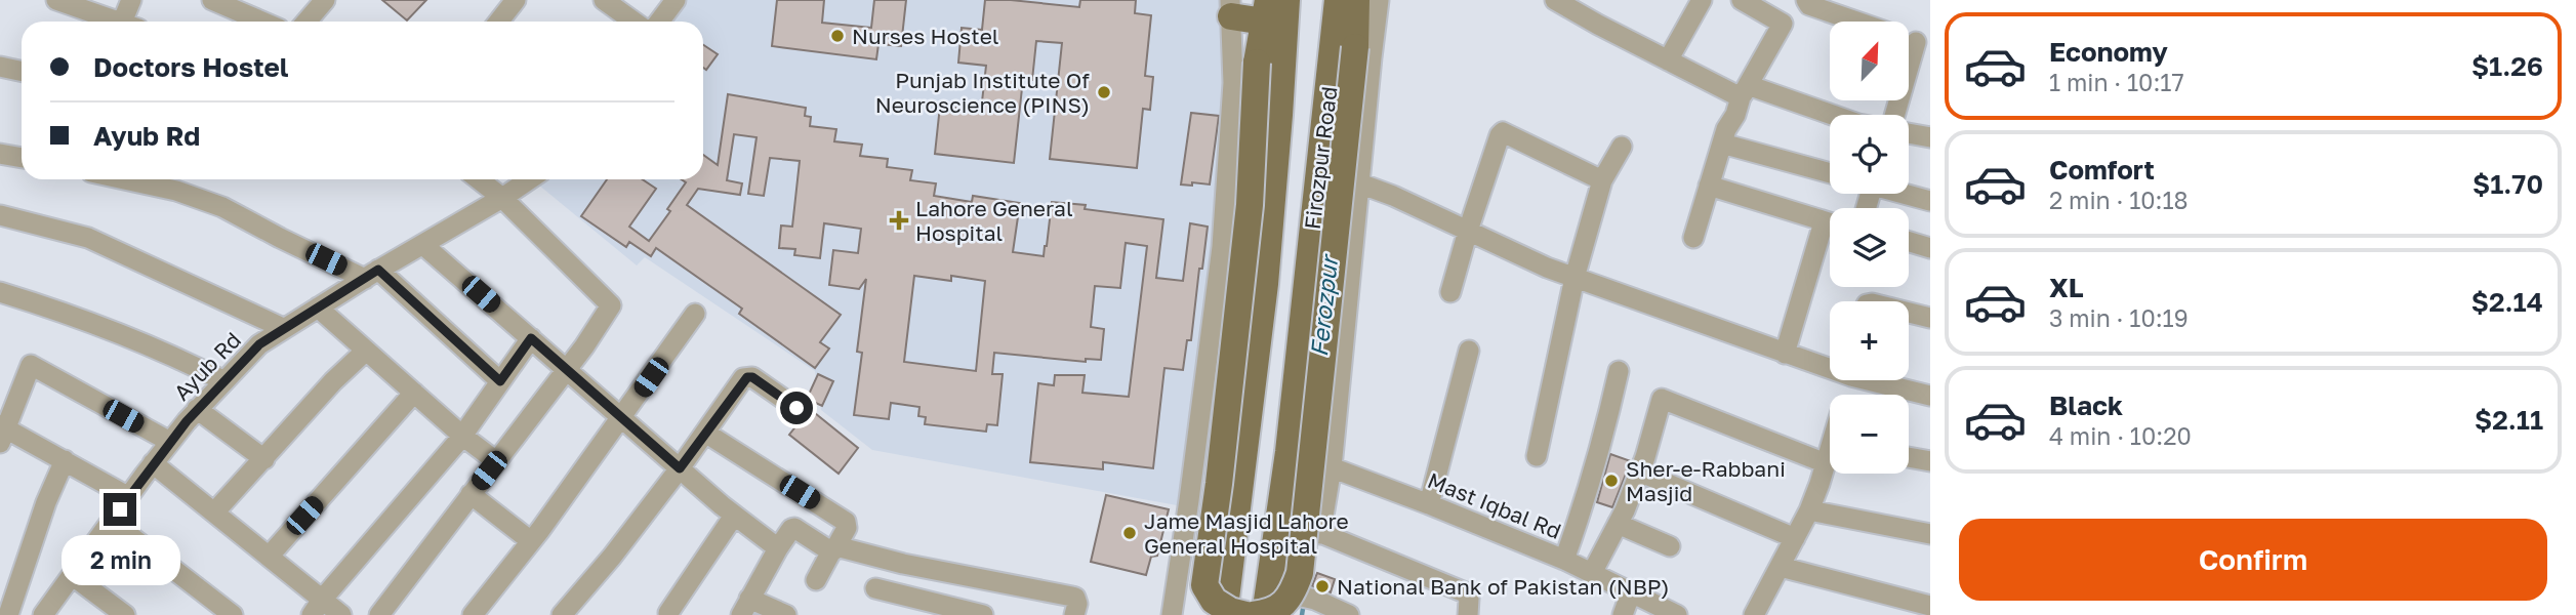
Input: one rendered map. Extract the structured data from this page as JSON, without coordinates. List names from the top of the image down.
{
  "streets": {
    "main road": ["Firozpur Road"],
    "street": ["Ayub Rd", "Mast Iqbal Rd"]
  },
  "crossings": [
    ["Firozpur Road", "Mast Iqbal Rd"]
  ],
  "water": ["Ferozpur"],
  "places": {
    "other": [
      "Nurses Hostel",
      "Punjab Institute Of Neuroscience (PINS)",
      "Sher-e-Rabbani Masjid",
      "Jame Masjid Lahore General Hospital",
      "National Bank of Pakistan (NBP)"
    ],
    "health": ["Lahore General Hospital"]
  },
  "north": "top right",
  "page": {
    "list": [
      {
        "name": "Economy",
        "note": "1 min · 10:17",
        "value": "$1.26"
      },
      {
        "name": "Comfort",
        "note": "2 min · 10:18",
        "value": "$1.70"
      },
      {
        "name": "XL",
        "note": "3 min · 10:19",
        "value": "$2.14"
      },
      {
        "name": "Black",
        "note": "4 min · 10:20",
        "value": "$2.11"
      }
    ],
    "map_buttons": ["+", "−"],
    "banner": ["Doctors Hostel", "Ayub Rd"],
    "buttons": "Confirm",
    "bubble": "2 min"
  }
}
